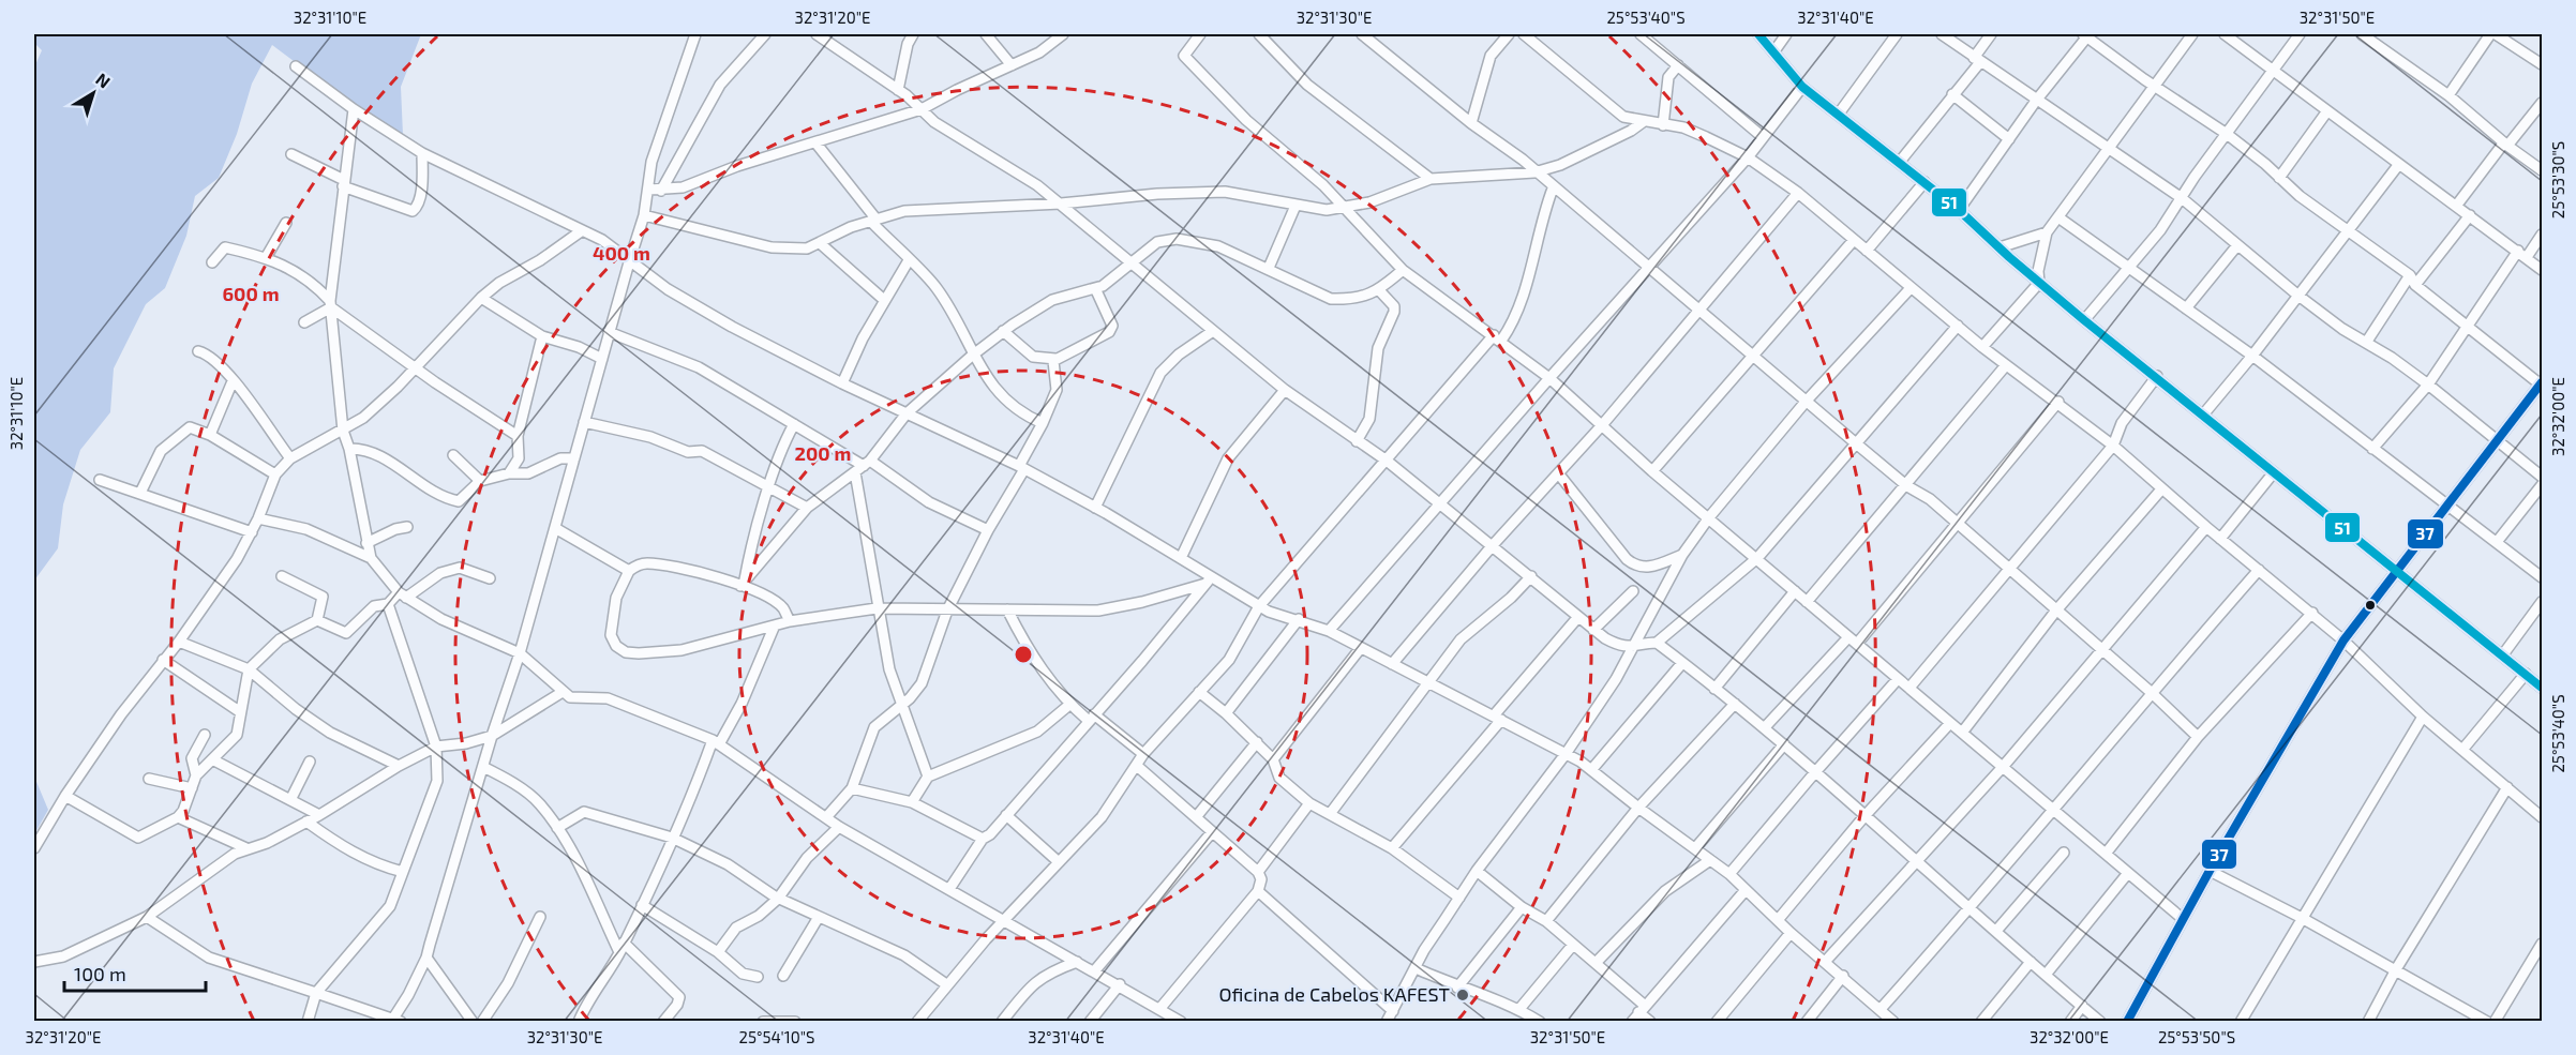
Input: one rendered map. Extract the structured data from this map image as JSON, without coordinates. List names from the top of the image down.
{
  "places": ["Oficina de Cabelos KAFEST"],
  "lines": ["transit line 51", "transit line 37"],
  "scale_bar": "100 m",
  "north": "top right",
  "coordinates": [
    "32°31'10\"E",
    "32°31'20\"E",
    "32°31'30\"E",
    "25°53'40\"S",
    "32°31'40\"E",
    "32°31'50\"E",
    "25°53'30\"S",
    "32°32'00\"E",
    "25°54'10\"S",
    "25°53'50\"S"
  ],
  "rings": ["400 m", "600 m", "200 m"]
}
